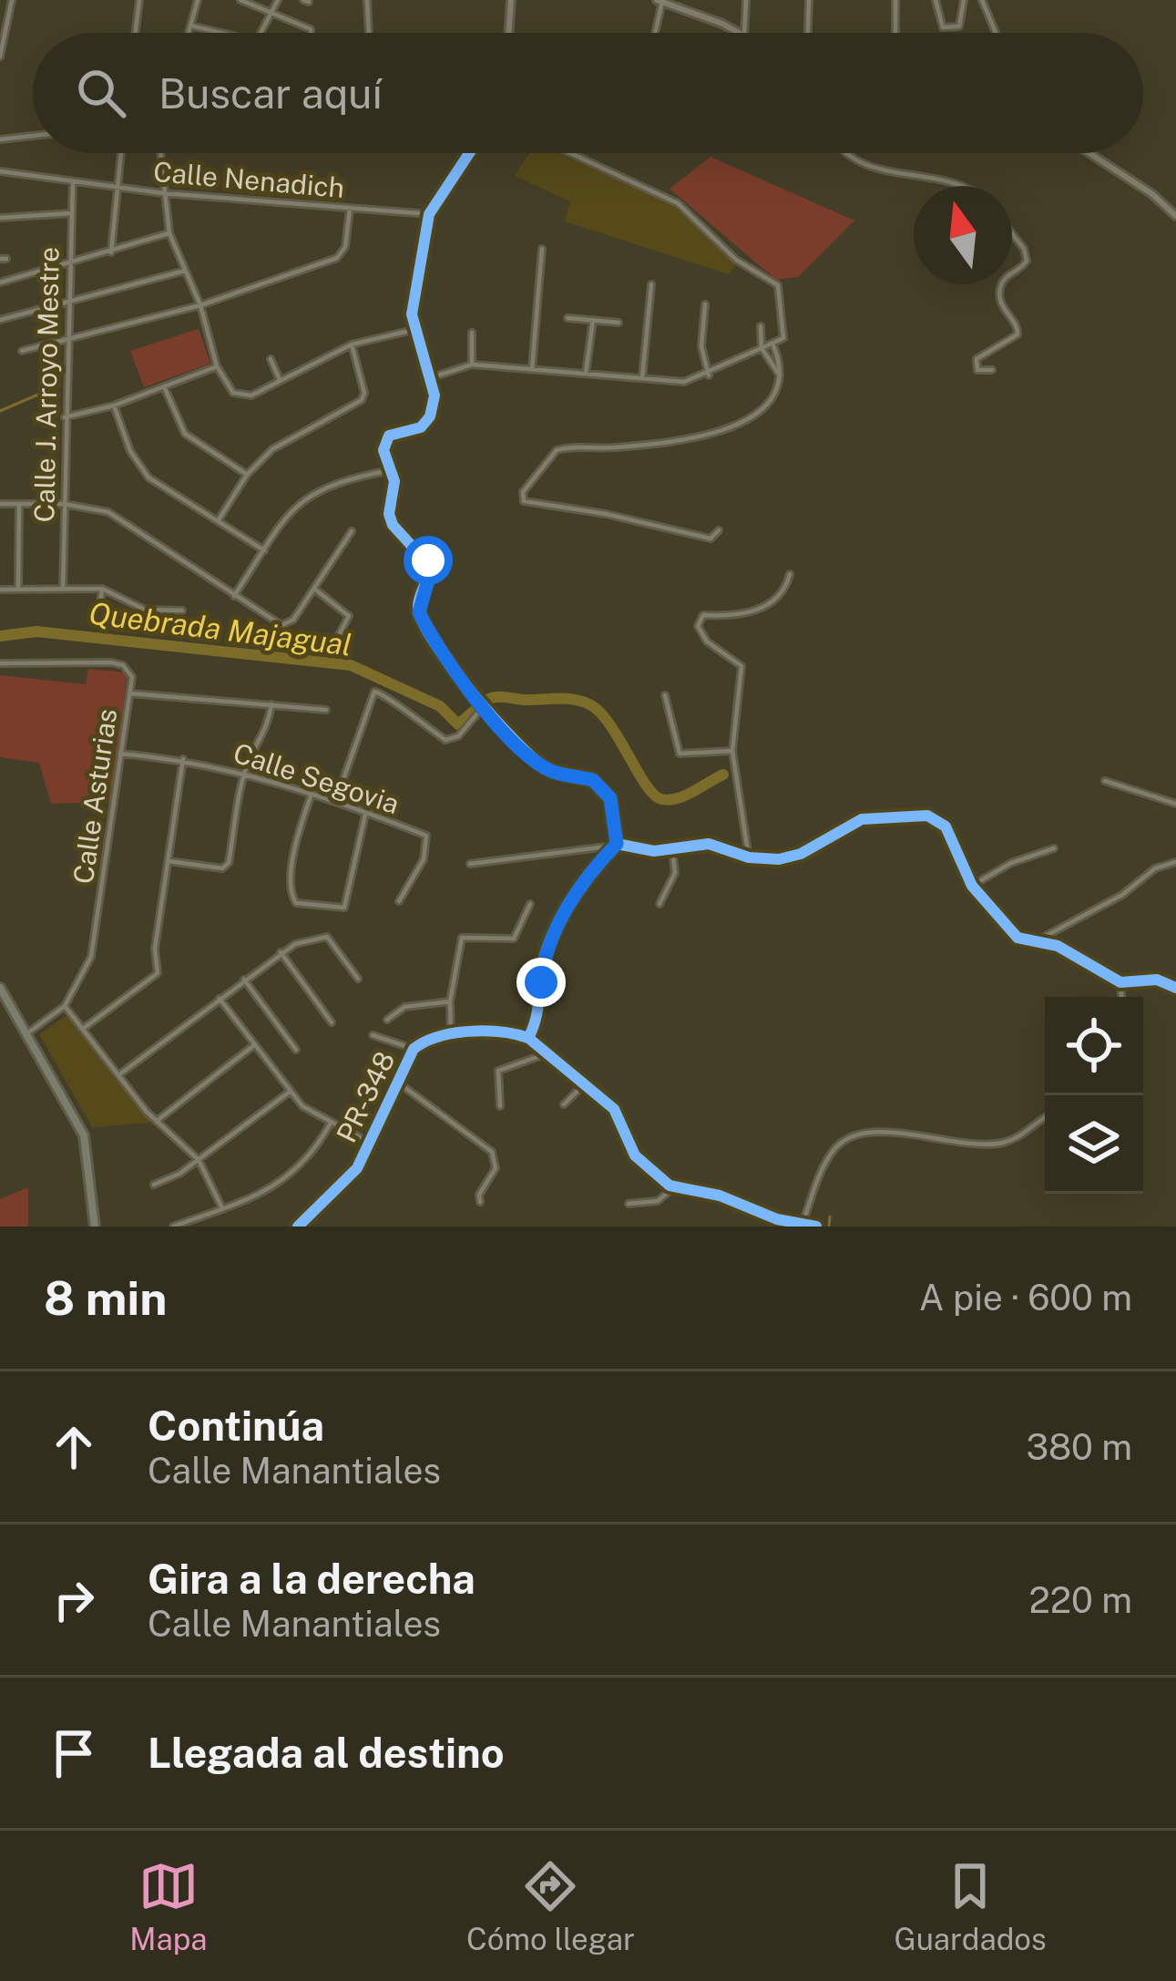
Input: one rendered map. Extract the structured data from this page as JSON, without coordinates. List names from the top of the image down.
{
  "streets": {
    "street": [
      "Calle Nenadich",
      "Calle J. Arroyo Mestre",
      "Calle Segovia",
      "Calle Asturias",
      "PR-348"
    ]
  },
  "crossings": [
    ["Calle Nenadich", "Calle J. Arroyo Mestre"],
    ["Calle Segovia", "Calle Asturias"]
  ],
  "water": ["Quebrada Majagual"],
  "north": "top",
  "page": {
    "search": "Buscar aquí",
    "heading": ["8 min", "A pie · 600 m"],
    "list": [
      ["Continúa", "Calle Manantiales", "380 m"],
      ["Gira a la derecha", "Calle Manantiales", "220 m"],
      "Llegada al destino"
    ],
    "nav": ["Mapa", "Cómo llegar", "Guardados"]
  }
}
